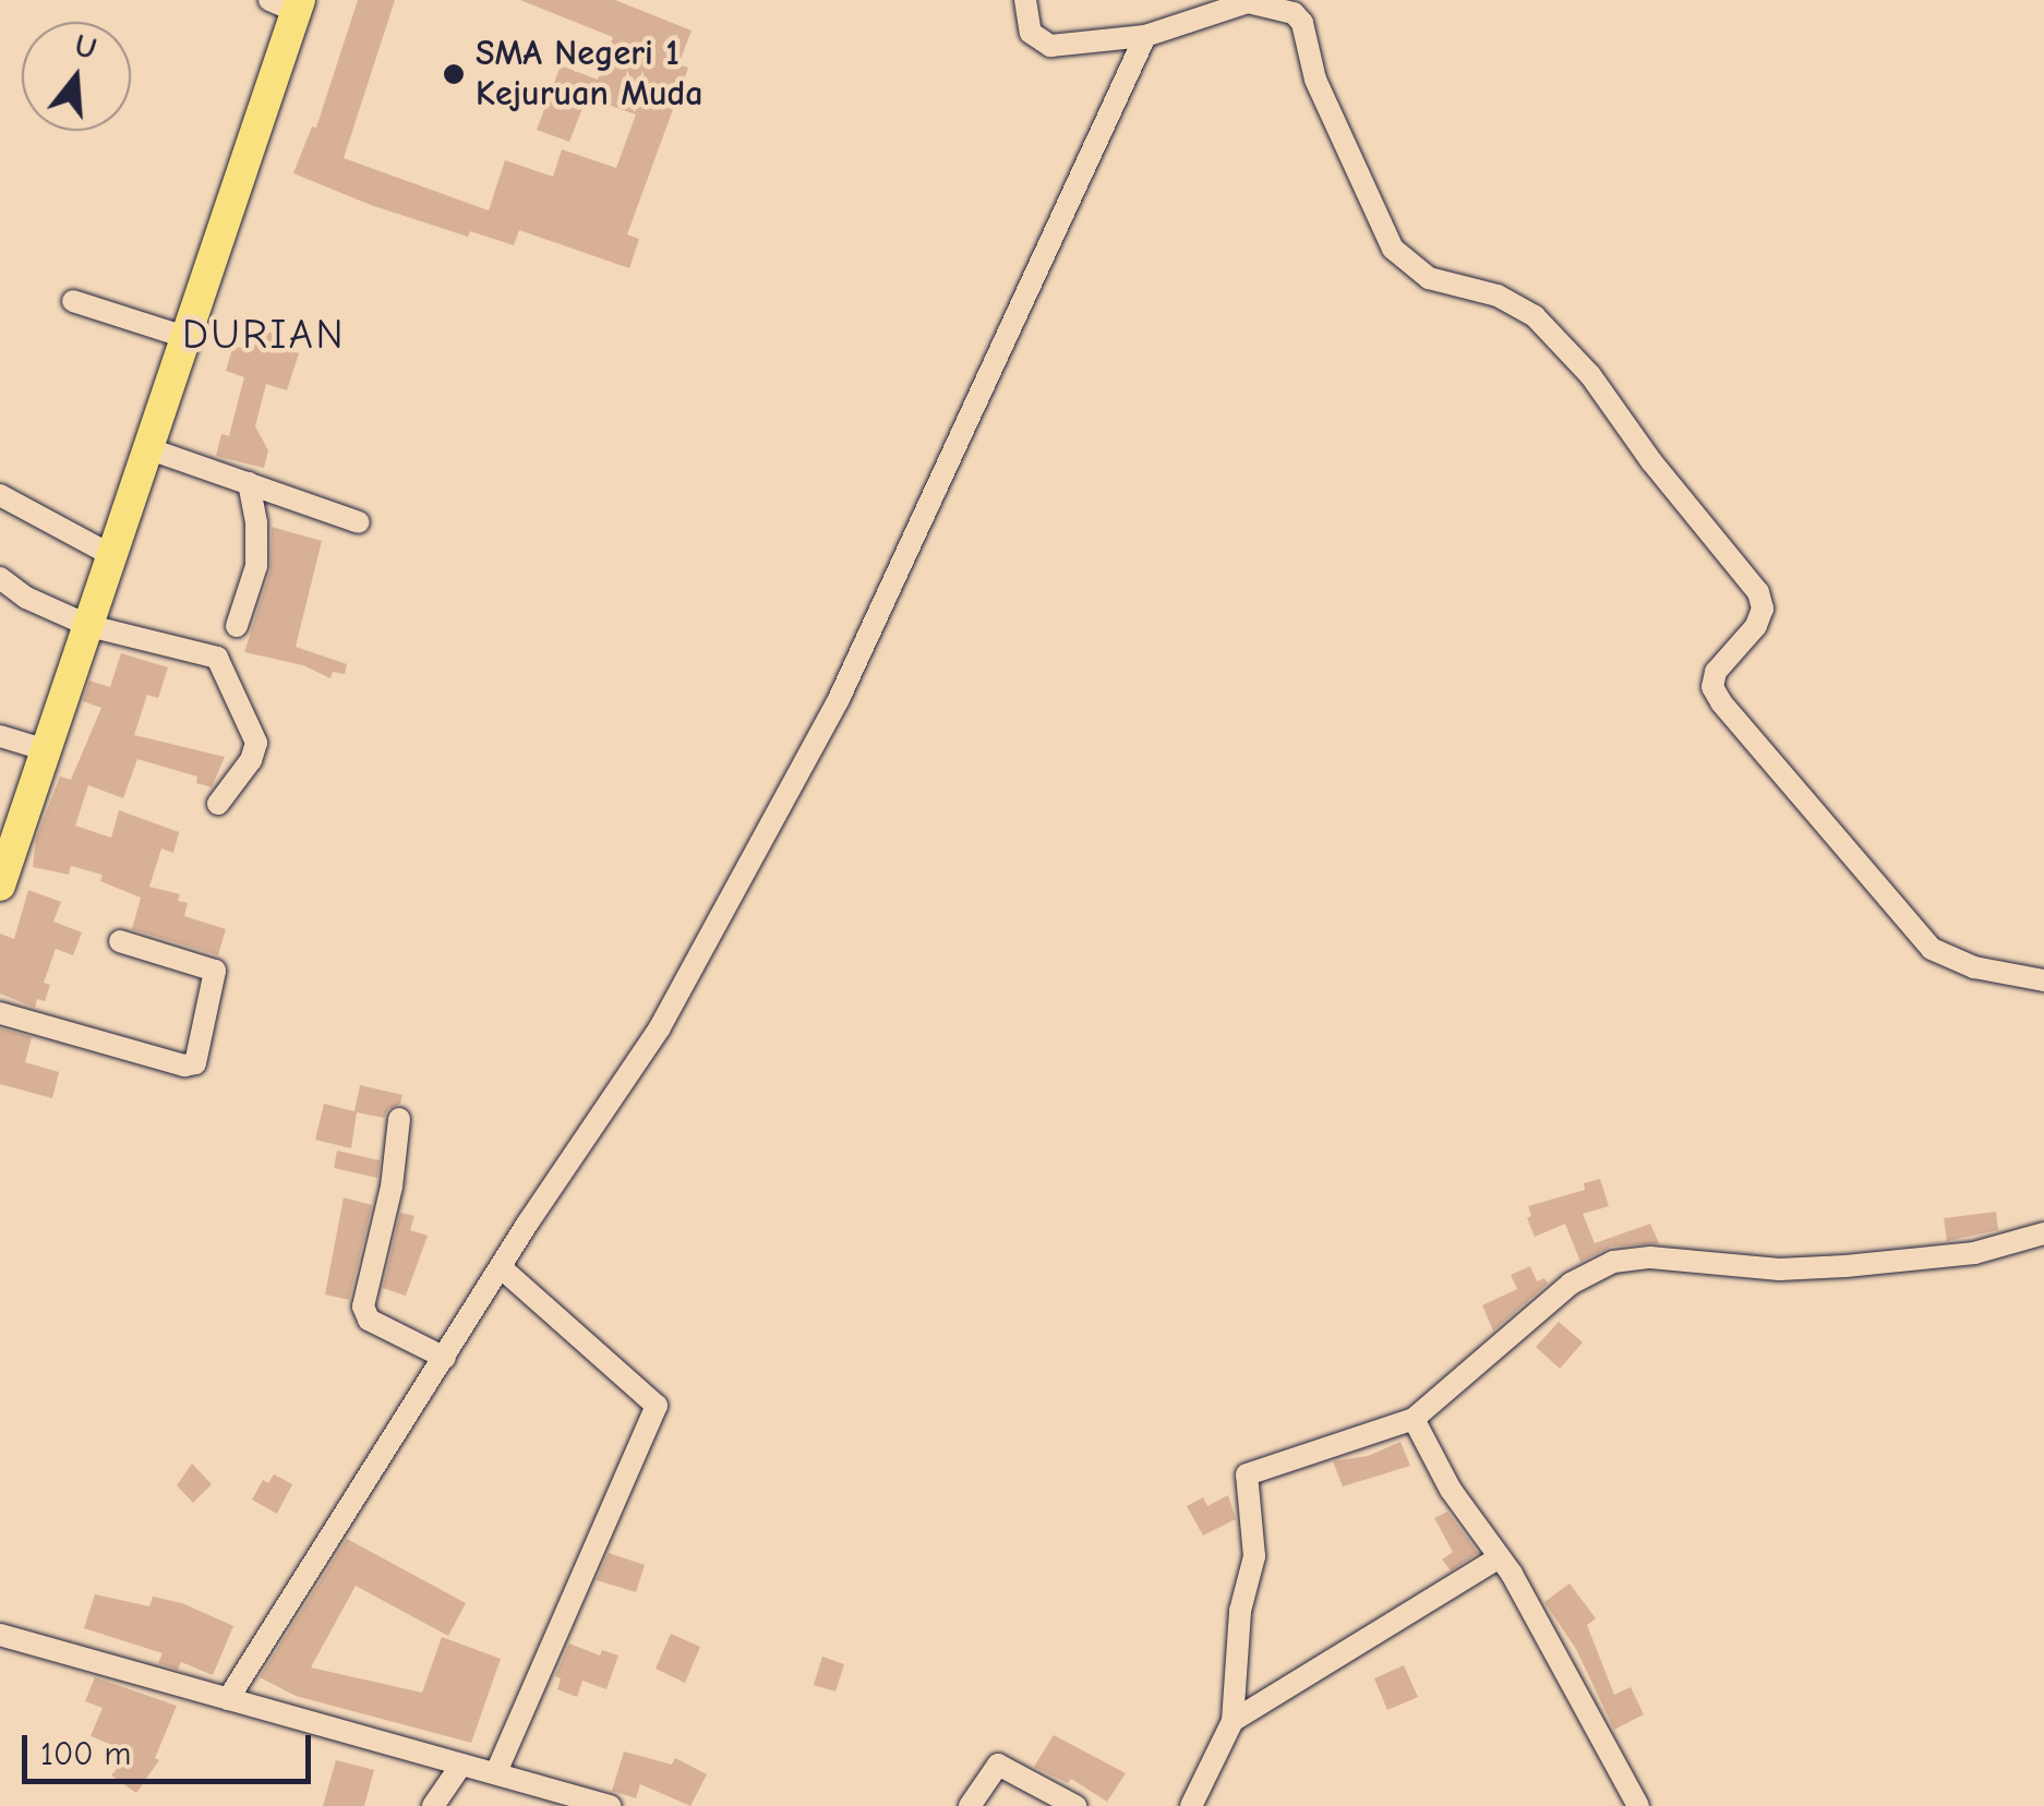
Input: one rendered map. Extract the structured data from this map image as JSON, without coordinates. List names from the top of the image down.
{
  "districts": ["DURIAN"],
  "places": ["SMA Negeri 1 Kejuruan Muda"],
  "scale_bar": "100 m",
  "north": "top"
}
